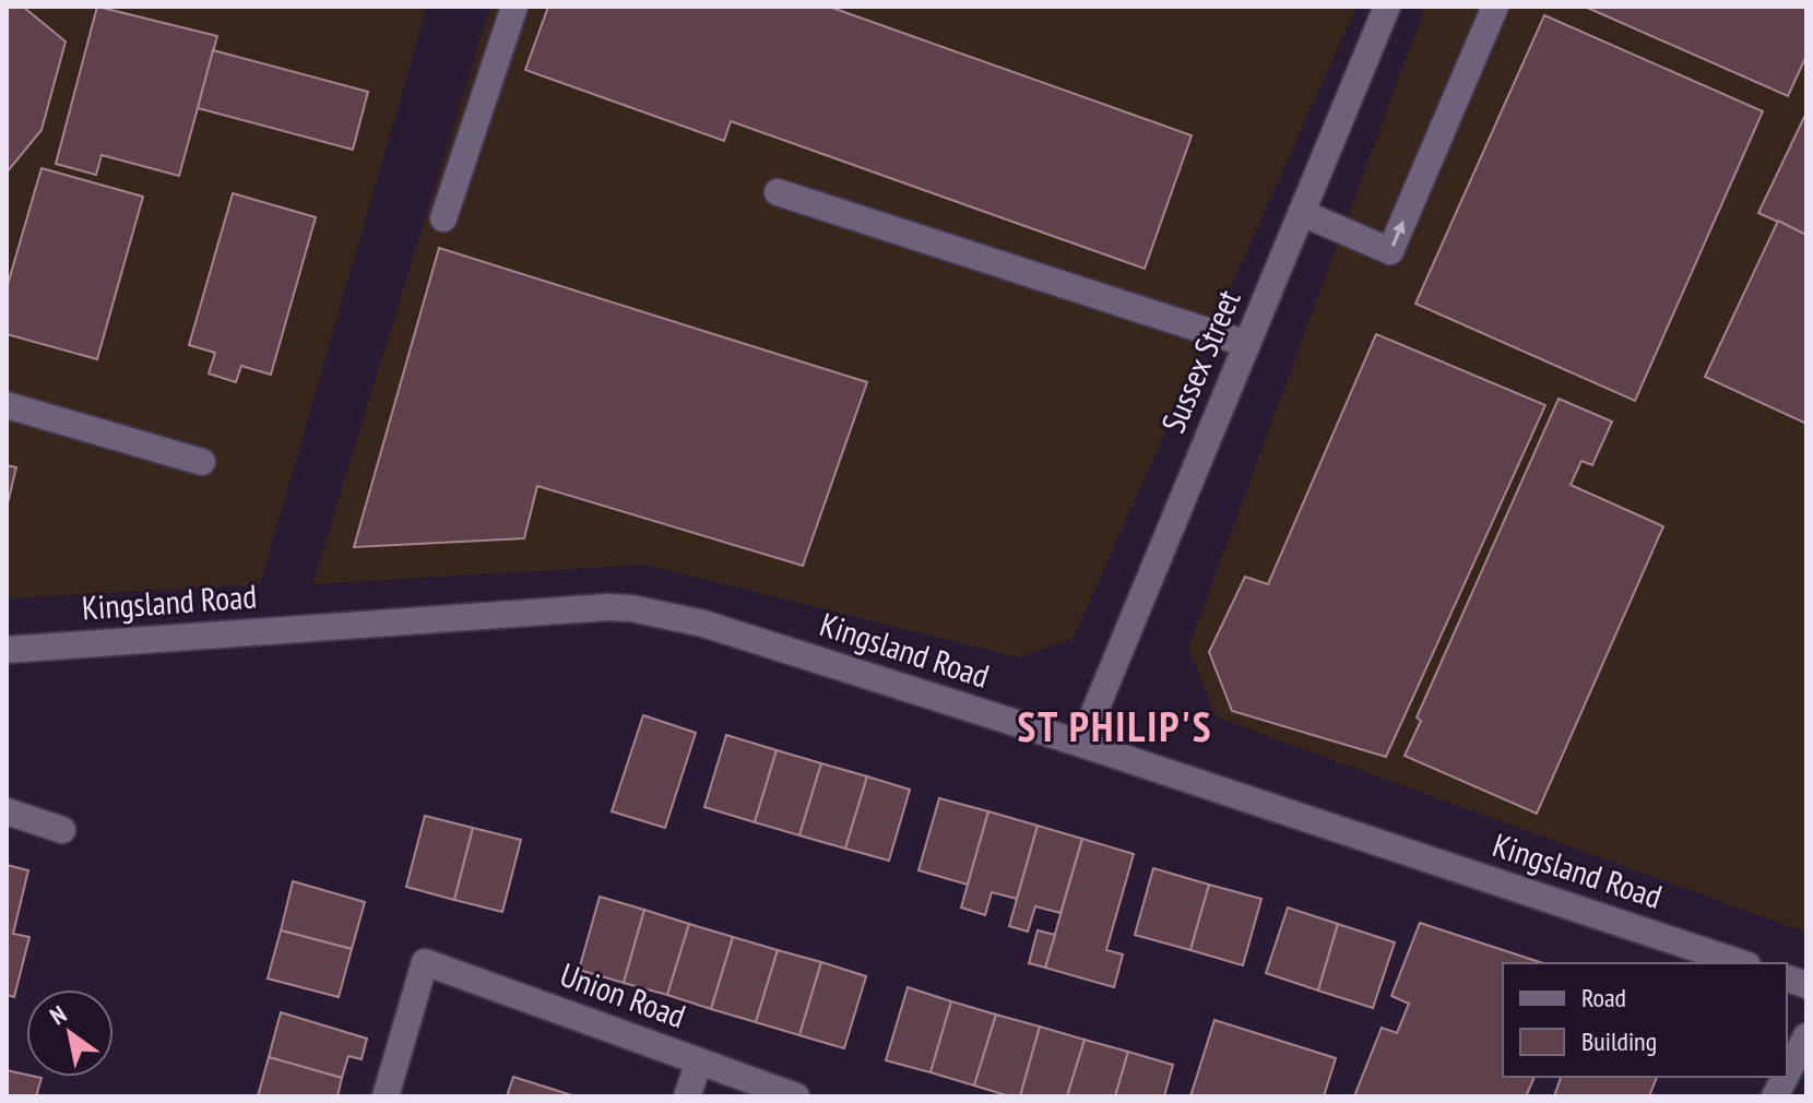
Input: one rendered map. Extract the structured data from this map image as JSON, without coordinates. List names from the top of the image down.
{
  "streets": {
    "street": ["Sussex Street", "Kingsland Road", "Union Road"]
  },
  "crossings": [
    ["Sussex Street", "Kingsland Road"]
  ],
  "districts": ["ST PHILIP'S"],
  "legend": ["Road", "Building"],
  "north": "top left"
}
